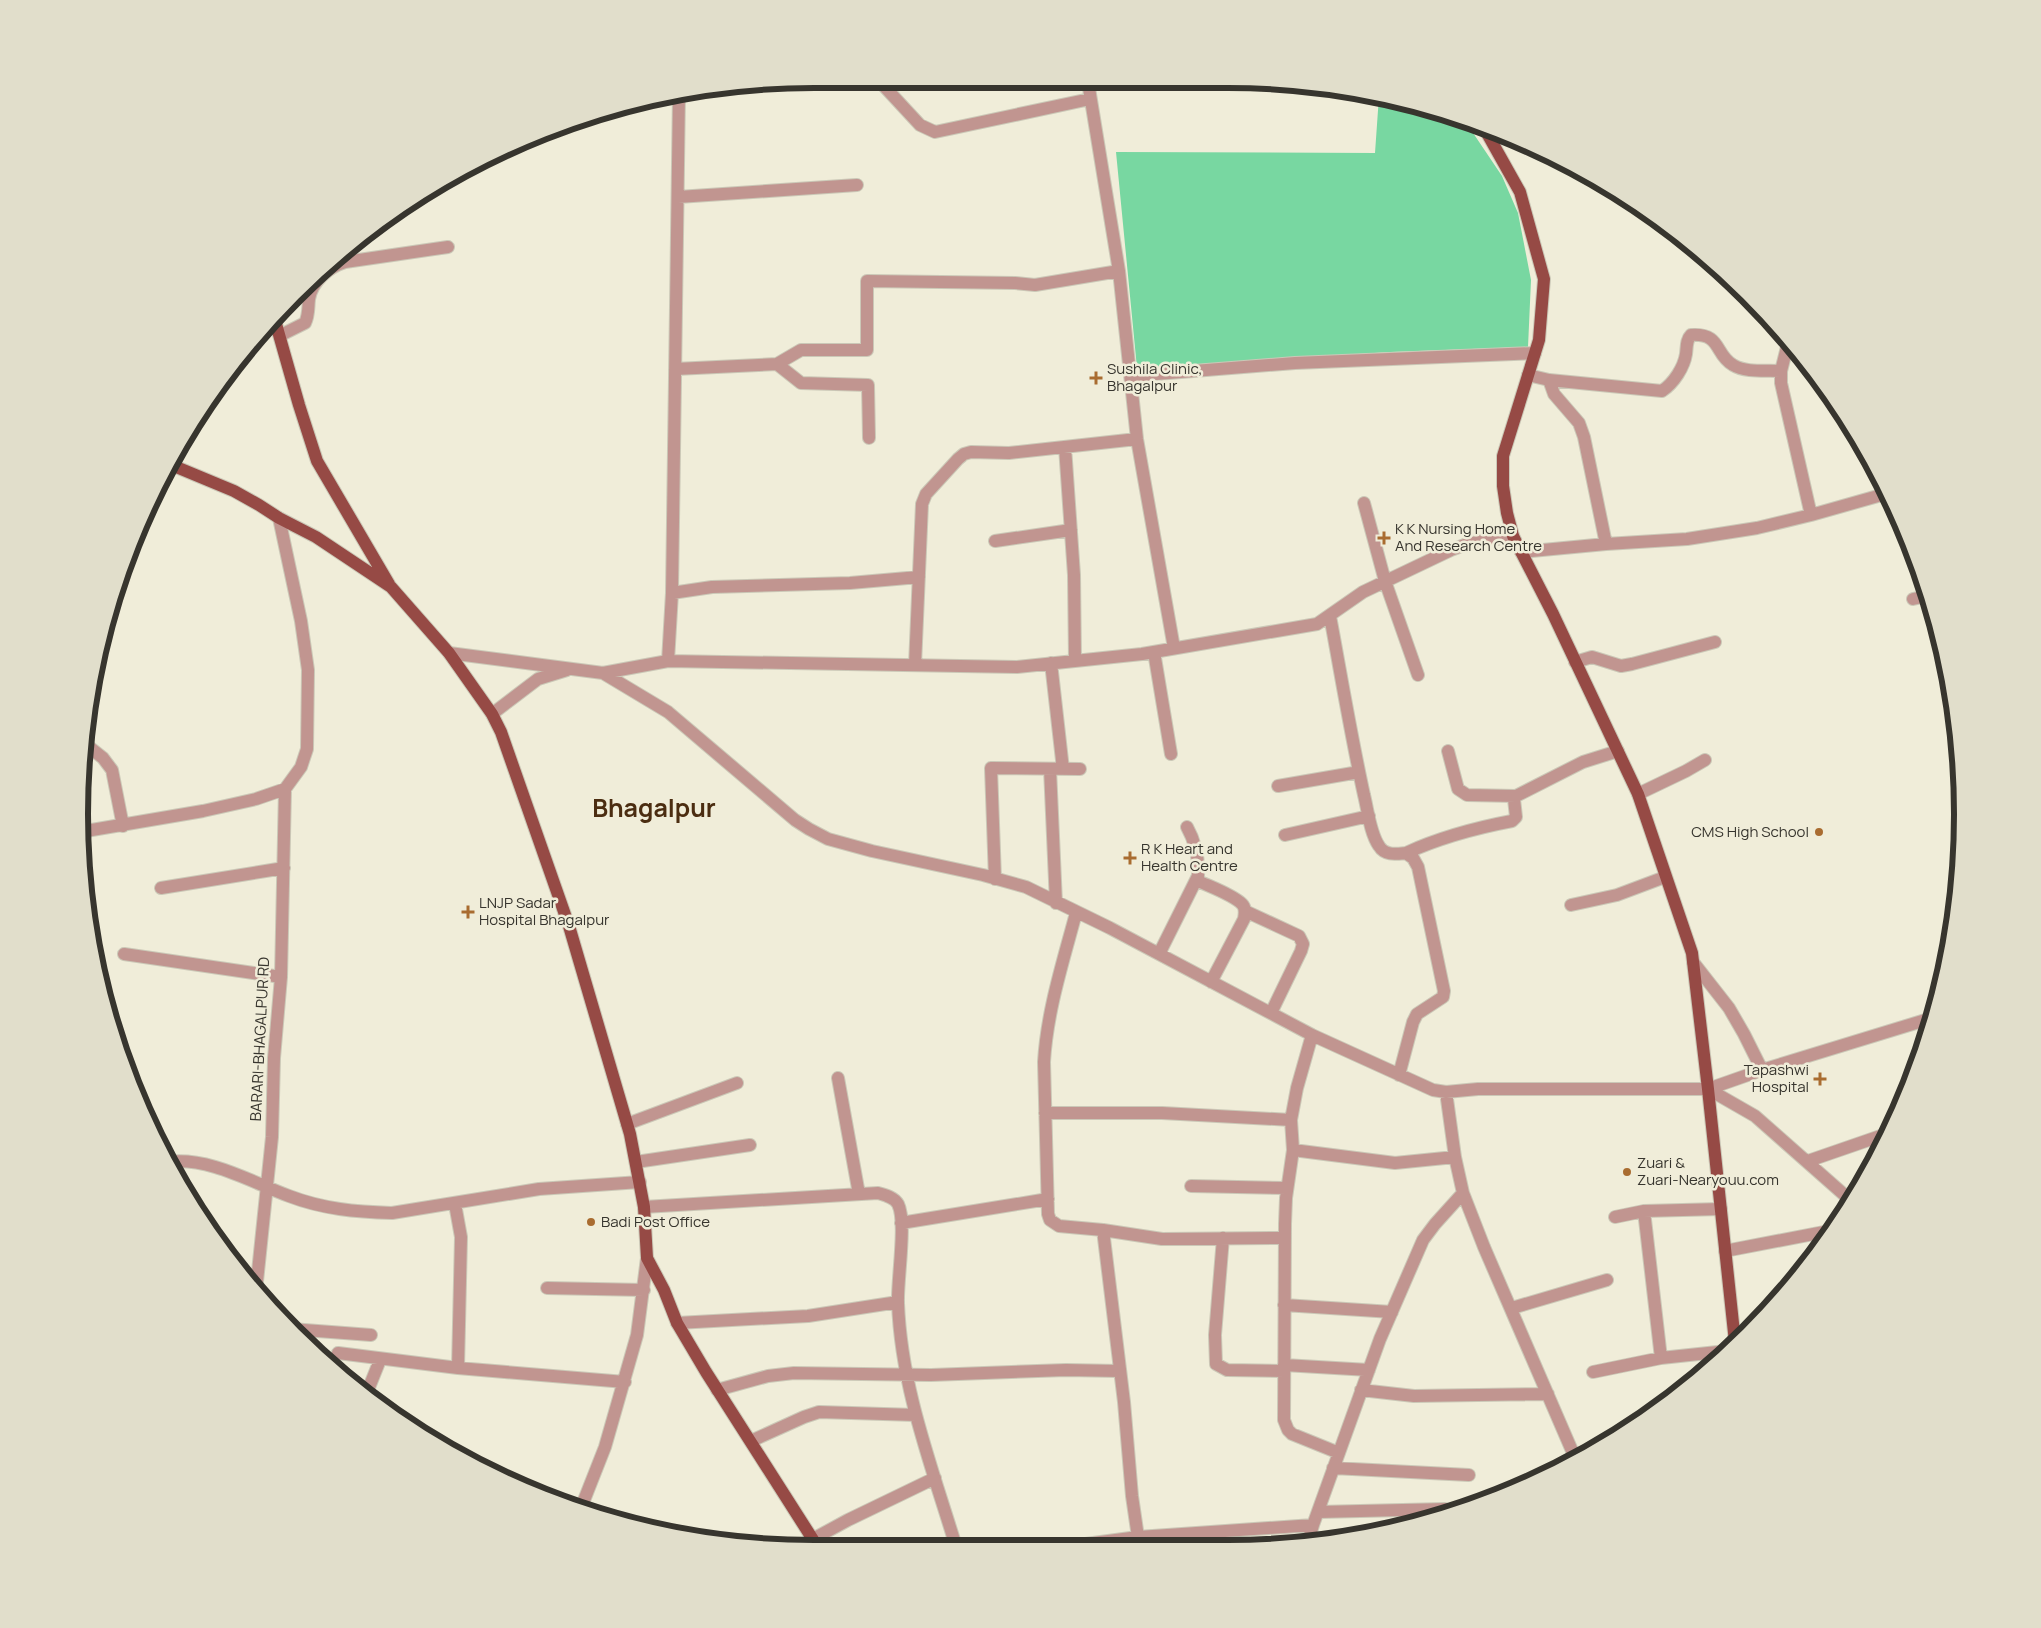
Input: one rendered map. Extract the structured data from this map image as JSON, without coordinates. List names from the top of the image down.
{
  "streets": {
    "street": ["BARARI-BHAGALPUR RD"]
  },
  "districts": ["Bhagalpur"],
  "places": {
    "health": [
      "Sushila Clinic, Bhagalpur",
      "K K Nursing Home And Research Centre",
      "R K Heart and Health Centre",
      "LNJP Sadar Hospital Bhagalpur",
      "Tapashwi Hospital"
    ],
    "other": ["CMS High School", "Zuari & Zuari-Nearyouu.com", "Badi Post Office"]
  }
}
